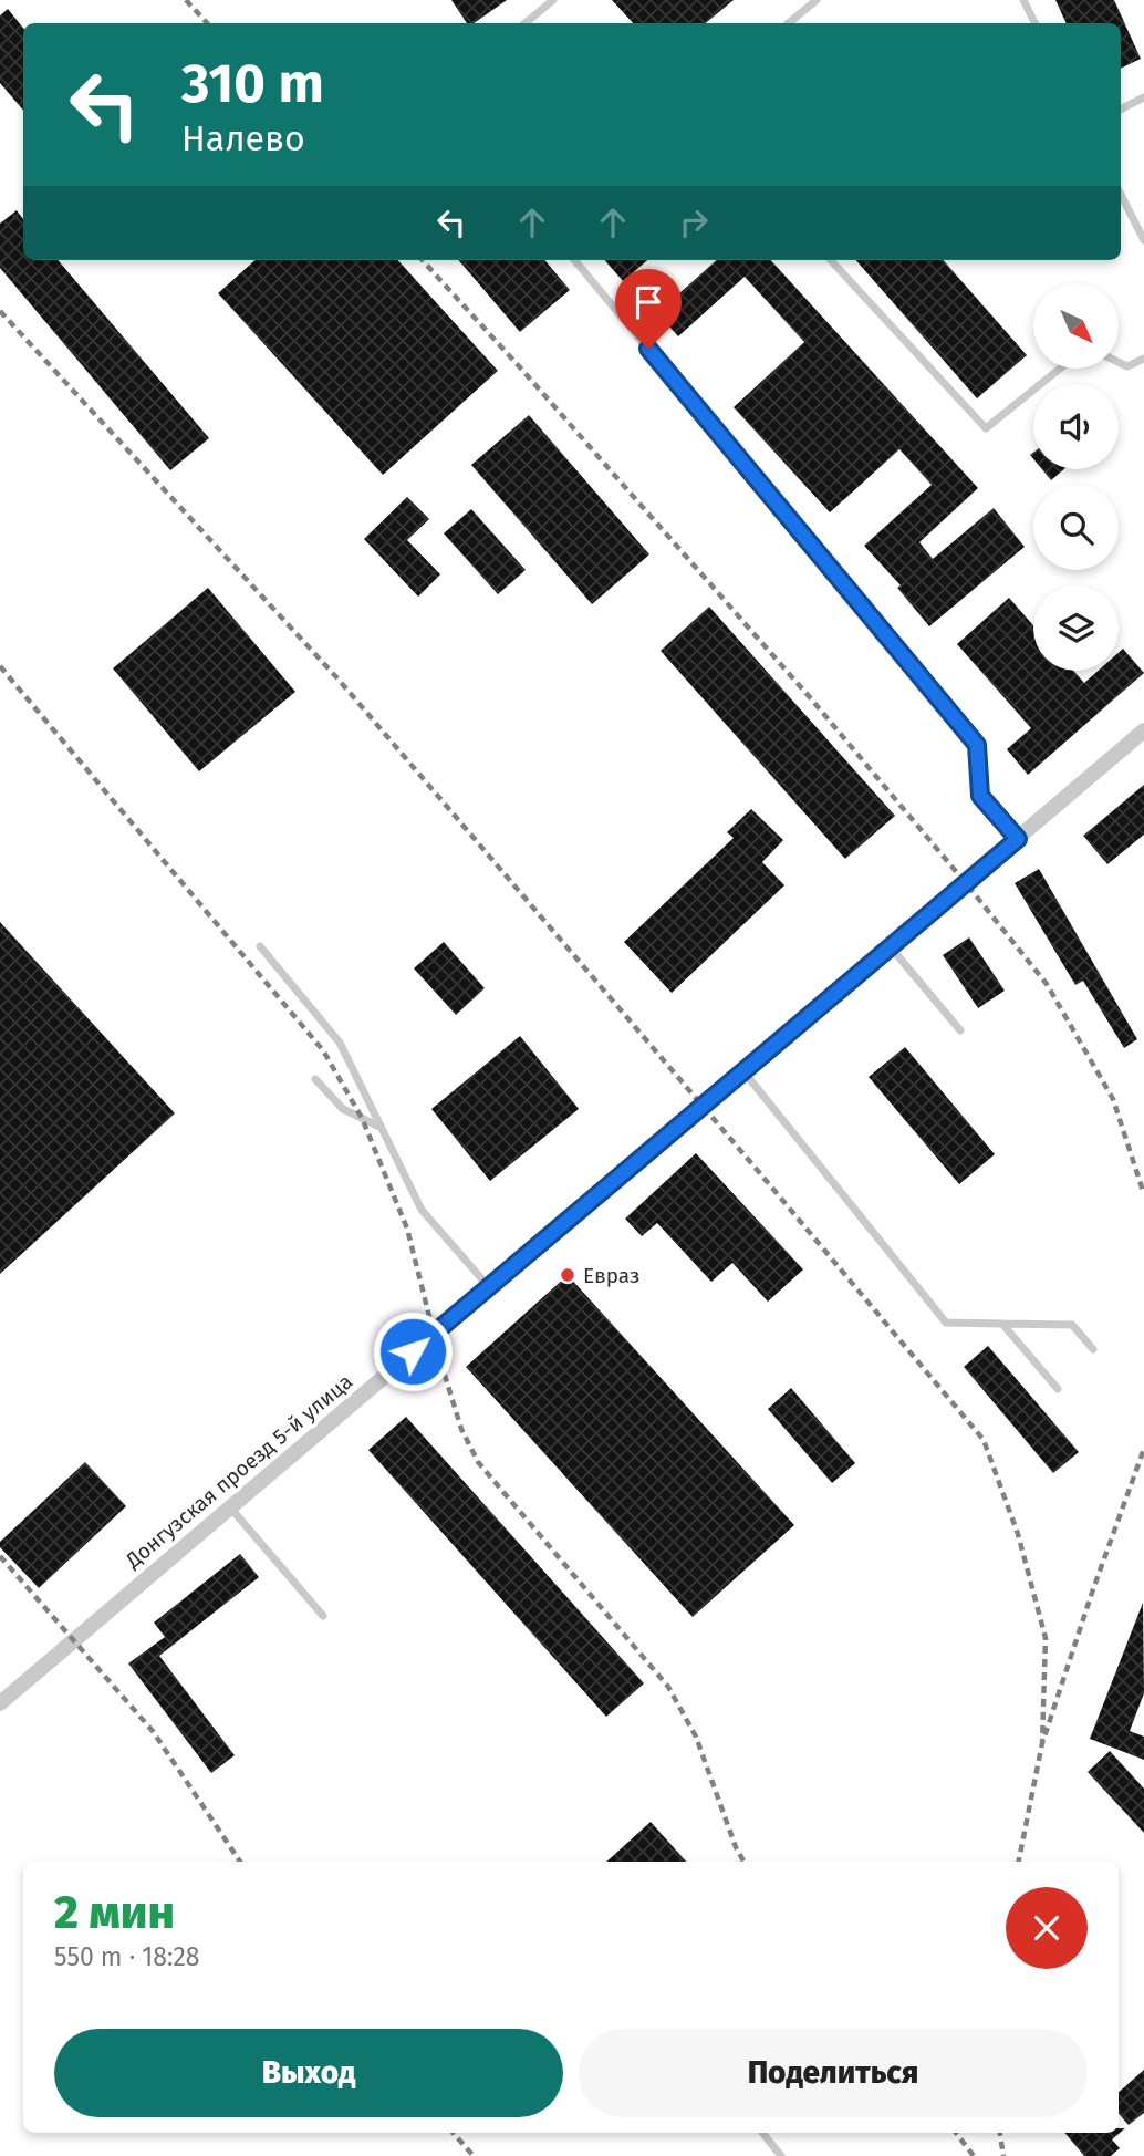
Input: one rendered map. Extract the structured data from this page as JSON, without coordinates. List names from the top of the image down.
{
  "streets": {
    "street": ["Донгузская проезд 5-й улица"]
  },
  "places": ["Евраз"],
  "north": "bottom right",
  "page": {
    "turn": ["310 m", "Налево"],
    "heading": ["2 мин", "550 m · 18:28"],
    "buttons": ["Выход", "Поделиться"]
  }
}
